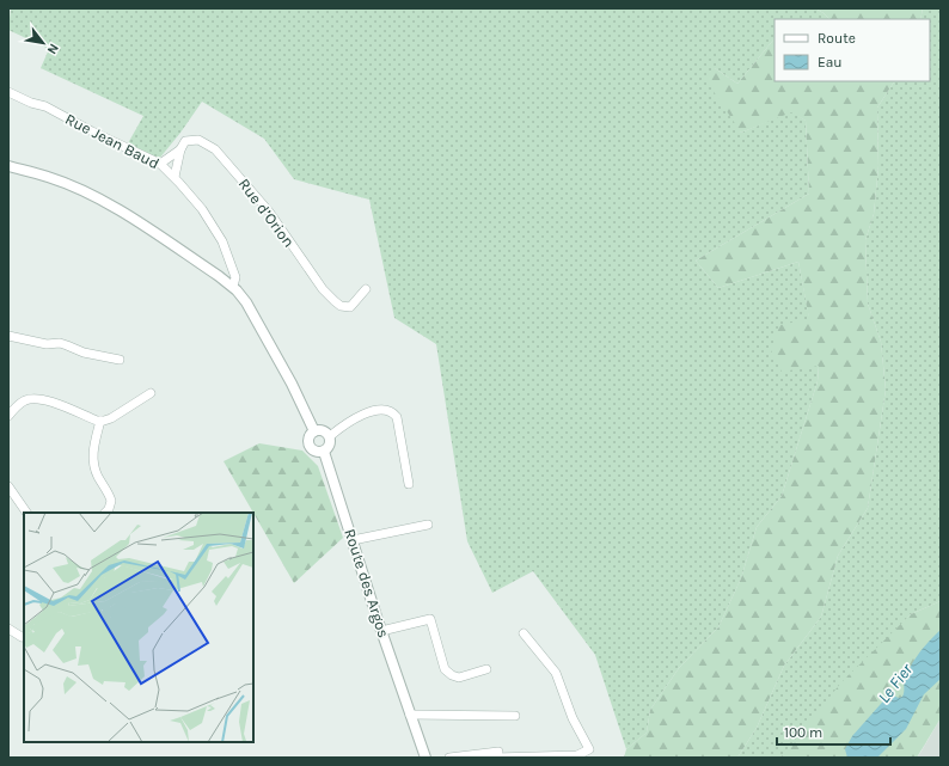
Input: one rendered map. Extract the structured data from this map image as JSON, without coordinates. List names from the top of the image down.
{
  "streets": {
    "street": ["Rue Jean Baud", "Rue d’Orion", "Route des Argos"]
  },
  "water": ["Le Fier"],
  "legend": ["Route", "Eau"],
  "scale_bar": "100 m",
  "north": "bottom right"
}
